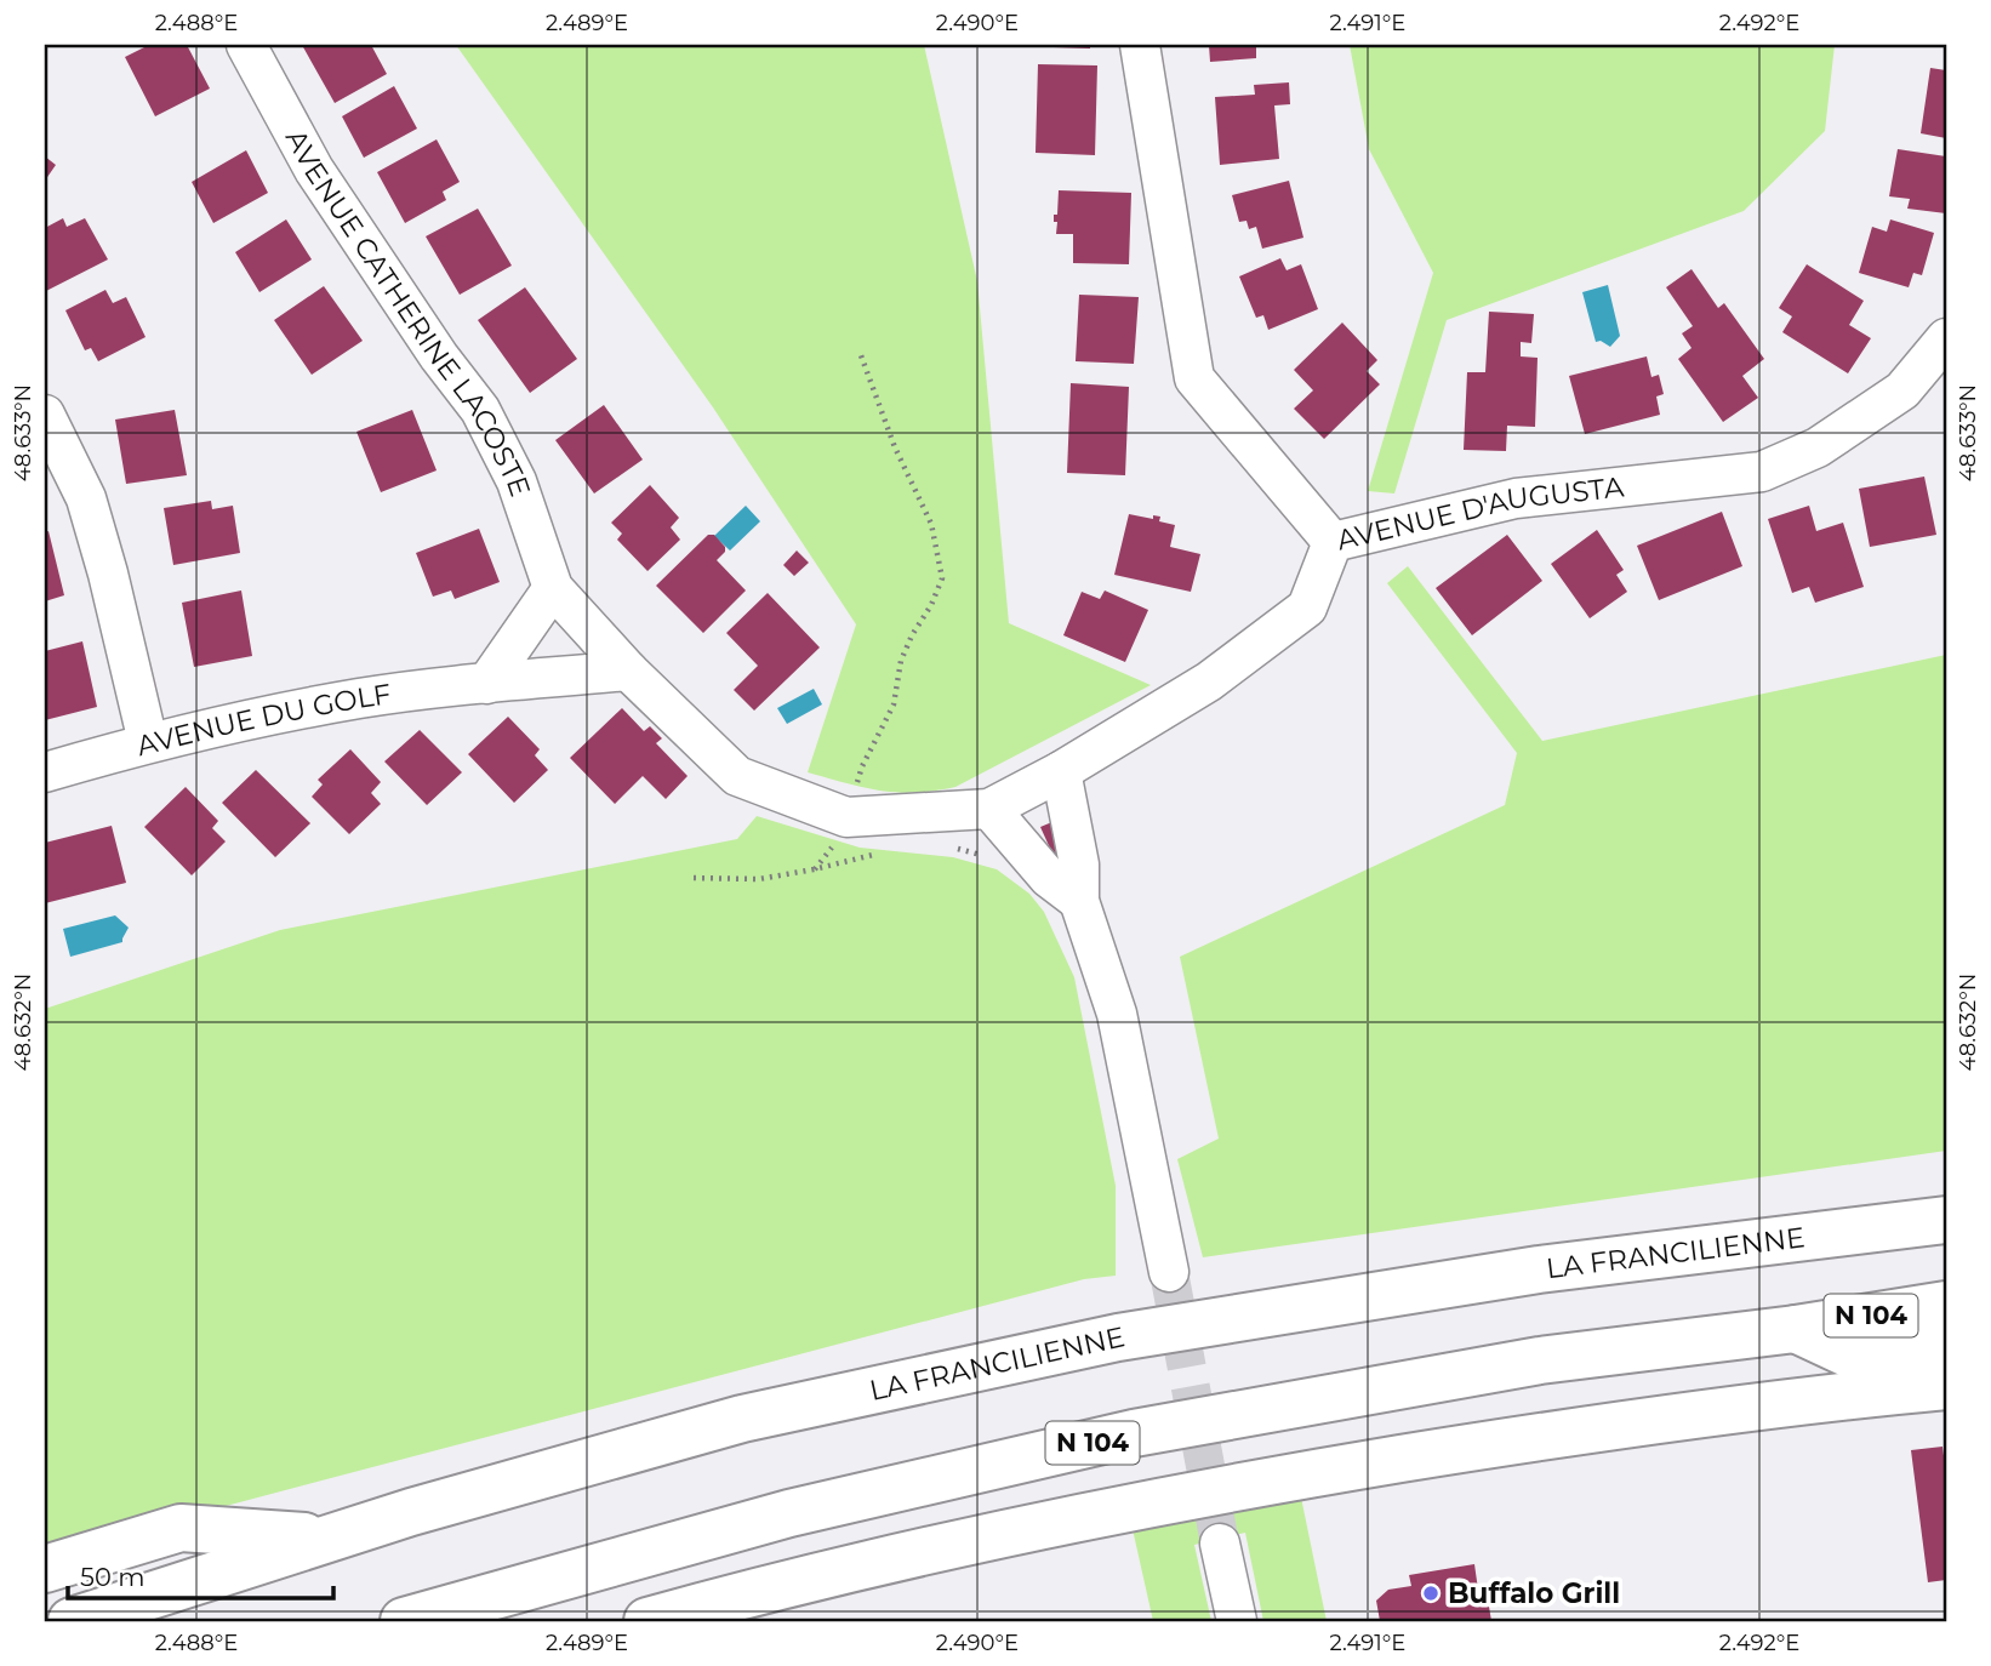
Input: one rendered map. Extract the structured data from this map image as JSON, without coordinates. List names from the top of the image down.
{
  "streets": {
    "highway": ["LA FRANCILIENNE", "N 104"],
    "street": ["AVENUE CATHERINE LACOSTE", "AVENUE D'AUGUSTA", "AVENUE DU GOLF"]
  },
  "places": ["Buffalo Grill"],
  "scale_bar": "50 m",
  "coordinates": [
    "2.488°E",
    "2.489°E",
    "2.490°E",
    "2.491°E",
    "2.492°E",
    "48.633°N",
    "48.632°N"
  ]
}
